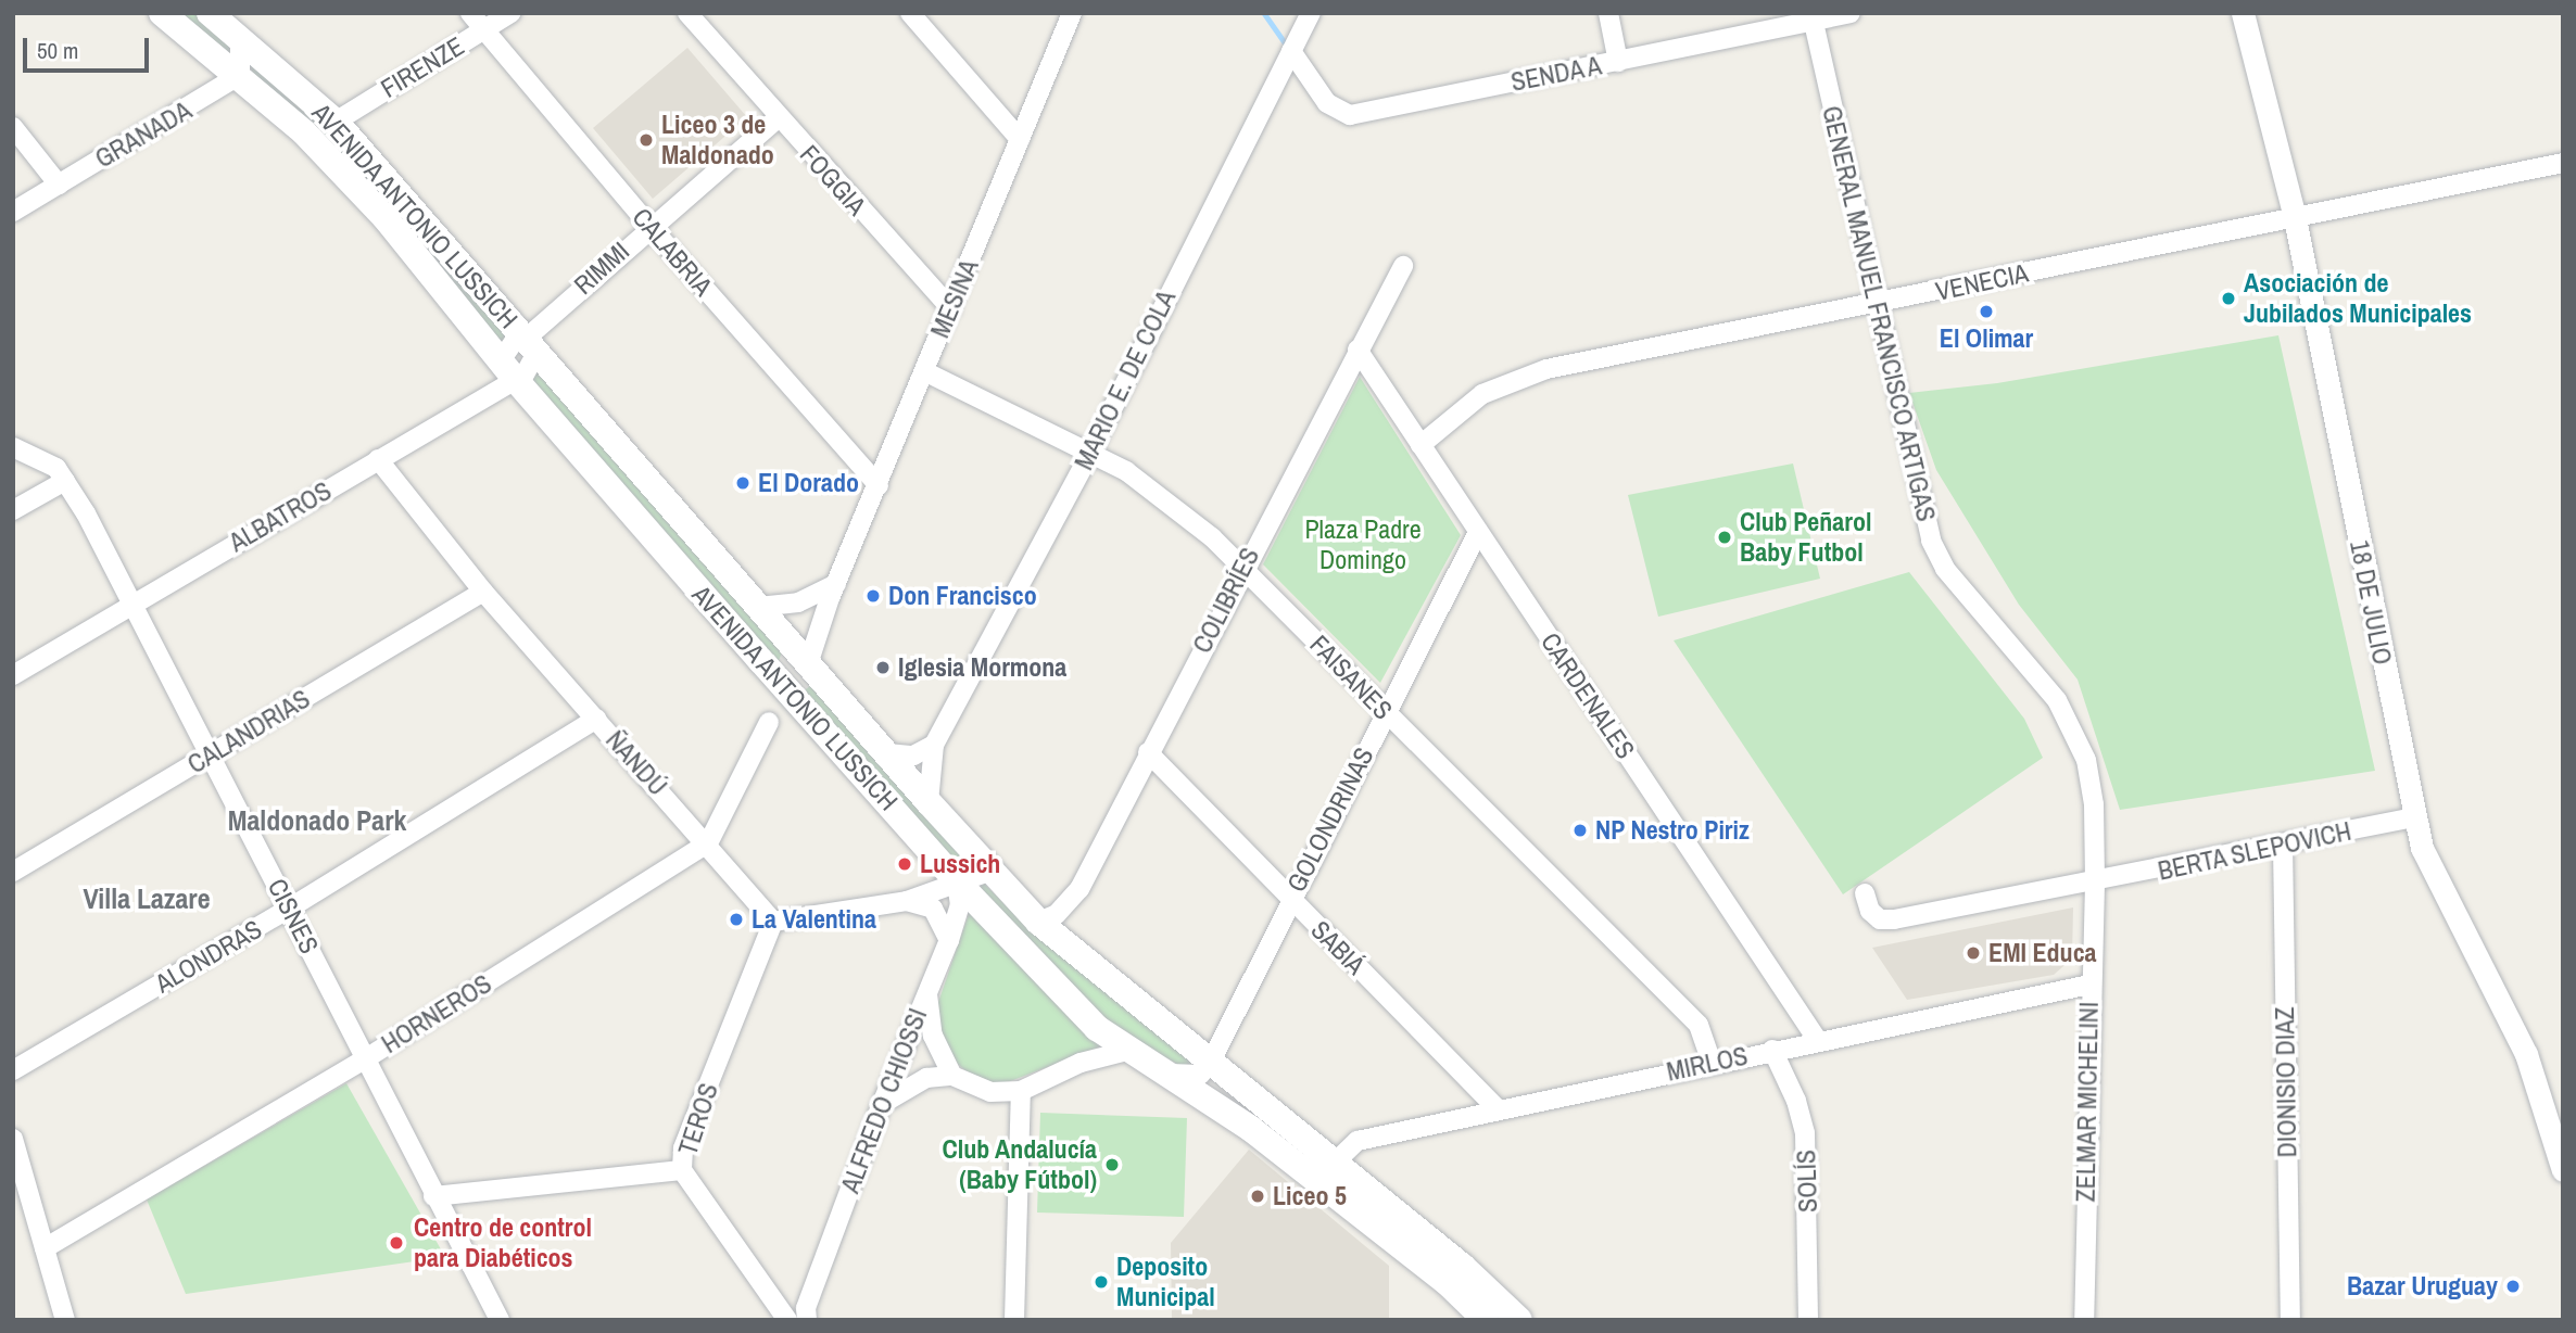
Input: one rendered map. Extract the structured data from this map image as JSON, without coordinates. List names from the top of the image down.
{
  "streets": {
    "main road": ["AVENIDA ANTONIO LUSSICH"],
    "street": [
      "FIRENZE",
      "SENDA A",
      "GRANADA",
      "FOGGIA",
      "CALABRIA",
      "RIMMI",
      "VENECIA",
      "MESINA",
      "GENERAL MANUEL FRANCISCO ARTIGAS",
      "MARIO E. DE COLA",
      "ALBATROS",
      "COLIBRÍES",
      "18 DE JULIO",
      "FAISANES",
      "CARDENALES",
      "CALANDRIAS",
      "ÑANDÚ",
      "GOLONDRINAS",
      "BERTA SLEPOVICH",
      "CISNES",
      "SABIÁ",
      "ALONDRAS",
      "HORNEROS",
      "MIRLOS",
      "DIONISIO DIAZ",
      "ALFREDO CHIOSSI",
      "ZELMAR MICHELINI",
      "TEROS",
      "SOLÍS"
    ]
  },
  "crossings": [
    ["FIRENZE", "AVENIDA ANTONIO LUSSICH"],
    ["FIRENZE", "CALABRIA"],
    ["SENDA A", "GENERAL MANUEL FRANCISCO ARTIGAS"],
    ["SENDA A", "MARIO E. DE COLA"],
    ["GRANADA", "AVENIDA ANTONIO LUSSICH"],
    ["FOGGIA", "RIMMI"],
    ["FOGGIA", "MESINA"],
    ["AVENIDA ANTONIO LUSSICH", "RIMMI"],
    ["AVENIDA ANTONIO LUSSICH", "MESINA"],
    ["AVENIDA ANTONIO LUSSICH", "MARIO E. DE COLA"],
    ["AVENIDA ANTONIO LUSSICH", "ALBATROS"],
    ["AVENIDA ANTONIO LUSSICH", "COLIBRÍES"],
    ["AVENIDA ANTONIO LUSSICH", "GOLONDRINAS"],
    ["AVENIDA ANTONIO LUSSICH", "MIRLOS"],
    ["AVENIDA ANTONIO LUSSICH", "ALFREDO CHIOSSI"],
    ["CALABRIA", "RIMMI"],
    ["CALABRIA", "MESINA"],
    ["RIMMI", "ALBATROS"],
    ["VENECIA", "GENERAL MANUEL FRANCISCO ARTIGAS"],
    ["VENECIA", "18 DE JULIO"],
    ["VENECIA", "CARDENALES"],
    ["MESINA", "FAISANES"],
    ["GENERAL MANUEL FRANCISCO ARTIGAS", "BERTA SLEPOVICH"],
    ["GENERAL MANUEL FRANCISCO ARTIGAS", "ZELMAR MICHELINI"],
    ["MARIO E. DE COLA", "FAISANES"],
    ["ALBATROS", "ÑANDÚ"],
    ["ALBATROS", "CISNES"],
    ["COLIBRÍES", "FAISANES"],
    ["COLIBRÍES", "CARDENALES"],
    ["COLIBRÍES", "SABIÁ"],
    ["18 DE JULIO", "BERTA SLEPOVICH"],
    ["FAISANES", "GOLONDRINAS"],
    ["FAISANES", "MIRLOS"],
    ["CARDENALES", "GOLONDRINAS"],
    ["CARDENALES", "MIRLOS"],
    ["CALANDRIAS", "ÑANDÚ"],
    ["CALANDRIAS", "CISNES"],
    ["ÑANDÚ", "ALONDRAS"],
    ["ÑANDÚ", "HORNEROS"],
    ["ÑANDÚ", "TEROS"],
    ["GOLONDRINAS", "SABIÁ"],
    ["BERTA SLEPOVICH", "DIONISIO DIAZ"],
    ["BERTA SLEPOVICH", "ZELMAR MICHELINI"],
    ["CISNES", "ALONDRAS"],
    ["CISNES", "HORNEROS"],
    ["CISNES", "TEROS"],
    ["SABIÁ", "MIRLOS"],
    ["MIRLOS", "ZELMAR MICHELINI"],
    ["MIRLOS", "SOLÍS"]
  ],
  "districts": ["Maldonado Park", "Villa Lazare"],
  "parks": ["Plaza Padre Domingo"],
  "places": [
    "Liceo 3 de Maldonado",
    "Asociación de Jubilados Municipales",
    "El Olimar",
    "El Dorado",
    "Club Peñarol Baby Futbol",
    "Don Francisco",
    "Iglesia Mormona",
    "NP Nestro Piriz",
    "Lussich",
    "La Valentina",
    "EMI Educa",
    "Club Andalucía (Baby Fútbol)",
    "Liceo 5",
    "Centro de control para Diabéticos",
    "Deposito Municipal",
    "Bazar Uruguay"
  ],
  "scale_bar": "50 m"
}
